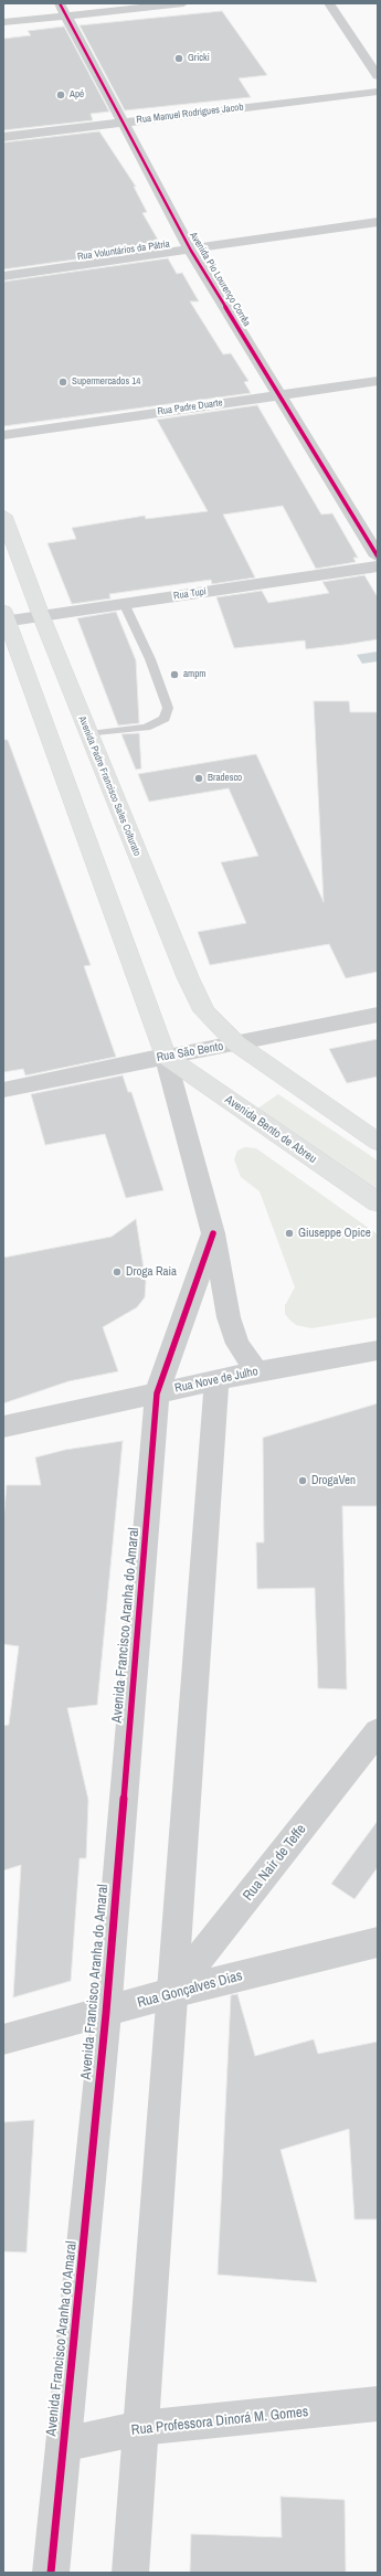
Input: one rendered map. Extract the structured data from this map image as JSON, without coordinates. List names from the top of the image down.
{
  "streets": {
    "main road": ["Avenida Padre Francisco Sales Colturato", "Avenida Bento de Abreu"],
    "street": [
      "Rua Manuel Rodrigues Jacob",
      "Rua Voluntários da Pátria",
      "Avenida Pio Lourenço Corrêa",
      "Rua Padre Duarte",
      "Rua Tupi",
      "Rua São Bento",
      "Rua Nove de Julho",
      "Avenida Francisco Aranha do Amaral",
      "Rua Nair de Teffe",
      "Rua Gonçalves Dias",
      "Rua Professora Dinorá M. Gomes"
    ]
  },
  "crossings": [
    ["Rua Manuel Rodrigues Jacob", "Avenida Pio Lourenço Corrêa"],
    ["Rua Voluntários da Pátria", "Avenida Pio Lourenço Corrêa"],
    ["Avenida Pio Lourenço Corrêa", "Rua Padre Duarte"],
    ["Rua Tupi", "Avenida Padre Francisco Sales Colturato"],
    ["Avenida Padre Francisco Sales Colturato", "Rua São Bento"],
    ["Rua São Bento", "Avenida Bento de Abreu"],
    ["Rua Nove de Julho", "Avenida Francisco Aranha do Amaral"],
    ["Avenida Francisco Aranha do Amaral", "Rua Gonçalves Dias"],
    ["Avenida Francisco Aranha do Amaral", "Rua Professora Dinorá M. Gomes"],
    ["Rua Nair de Teffe", "Rua Gonçalves Dias"]
  ],
  "places": [
    "Gricki",
    "Apé",
    "Supermercados 14",
    "ampm",
    "Bradesco",
    "Giuseppe Opice",
    "Droga Raia",
    "DrogaVen"
  ]
}
